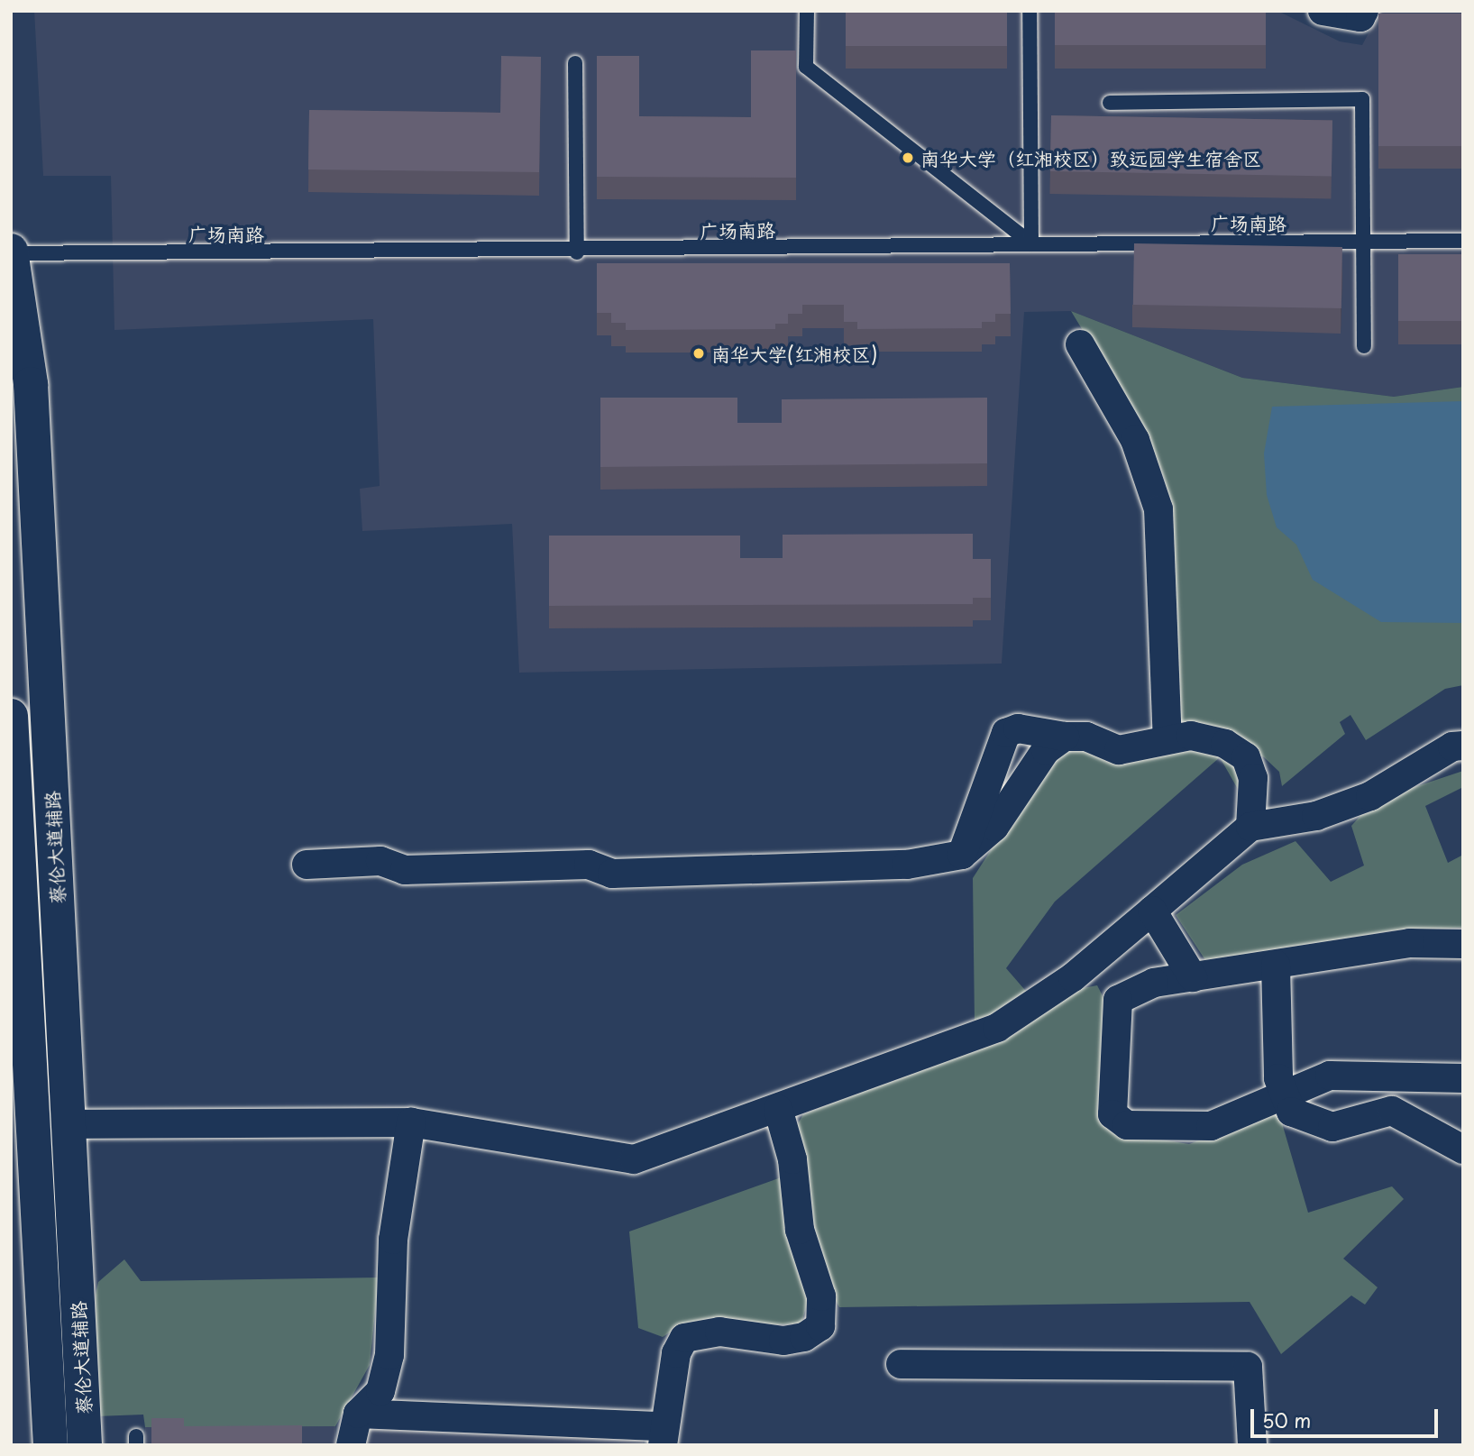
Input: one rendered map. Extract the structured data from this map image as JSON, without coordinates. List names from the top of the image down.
{
  "streets": {
    "main road": ["蔡伦大道辅路"],
    "lane": ["广场南路"]
  },
  "crossings": [
    ["广场南路", "蔡伦大道辅路"]
  ],
  "places": ["南华大学（红湘校区）致远园学生宿舍区", "南华大学(红湘校区)"],
  "scale_bar": "50 m"
}
